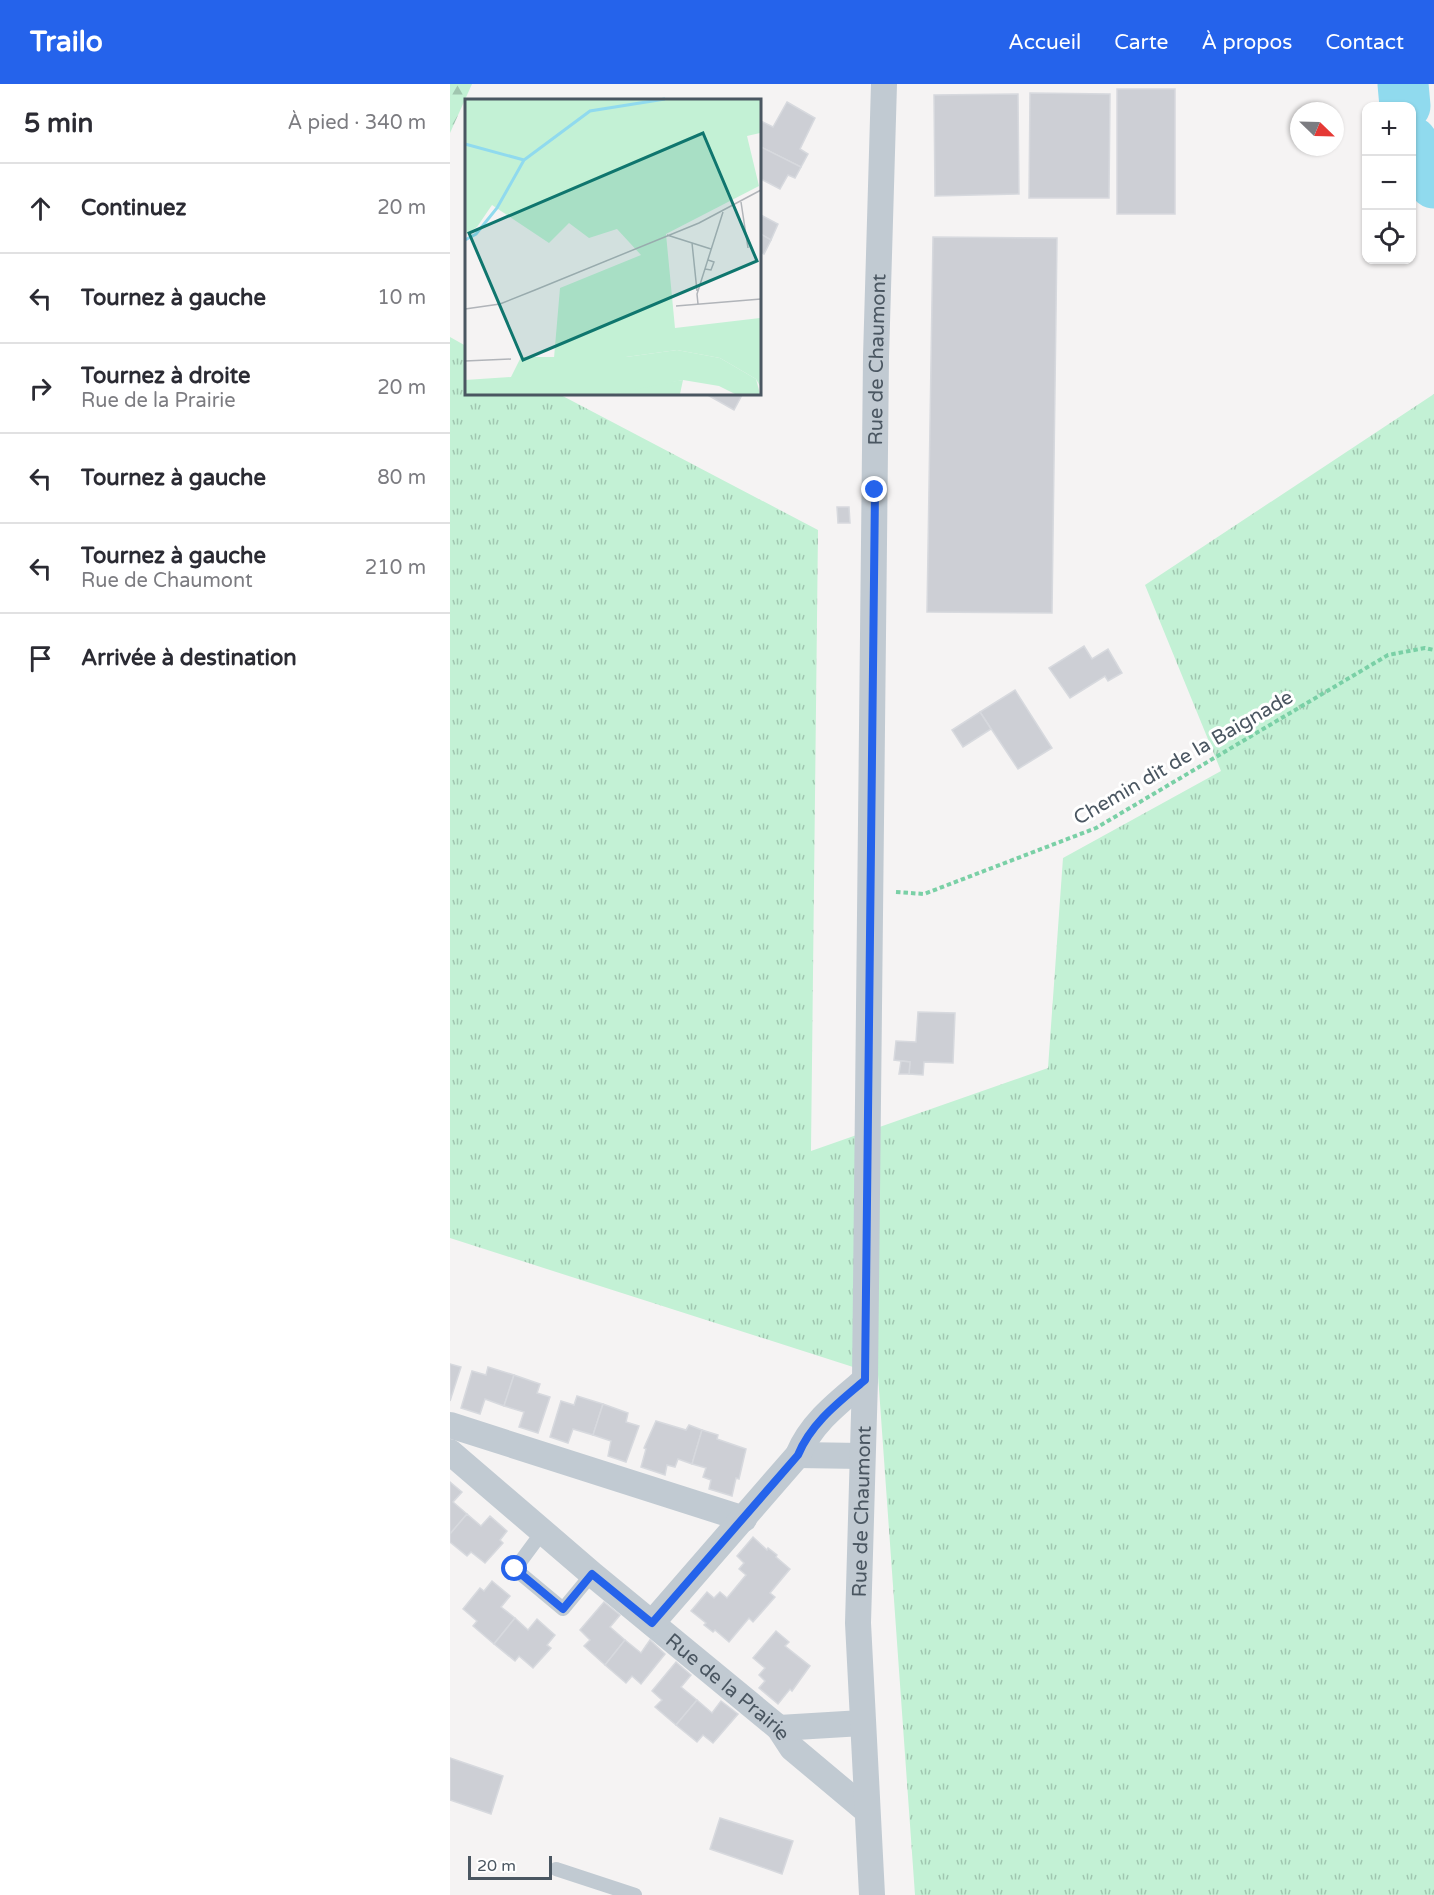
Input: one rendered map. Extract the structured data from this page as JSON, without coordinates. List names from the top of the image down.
{
  "streets": {
    "street": ["Rue de Chaumont", "Rue de la Prairie"],
    "path": ["Chemin dit de la Baignade"]
  },
  "crossings": [
    ["Rue de Chaumont", "Chemin dit de la Baignade"],
    ["Rue de Chaumont", "Rue de la Prairie"]
  ],
  "scale_bar": "20 m",
  "north": "bottom right",
  "page": {
    "header": "Trailo",
    "nav": [
      "Accueil",
      "Carte",
      "À propos",
      "Contact"
    ],
    "heading": ["5 min", "À pied · 340 m"],
    "map_buttons": ["+", "−"],
    "list": [
      ["Continuez", "20 m"],
      ["Tournez à gauche", "10 m"],
      ["Tournez à droite", "Rue de la Prairie", "20 m"],
      ["Tournez à gauche", "80 m"],
      ["Tournez à gauche", "Rue de Chaumont", "210 m"],
      "Arrivée à destination"
    ],
    "scale": "20 m"
  }
}
